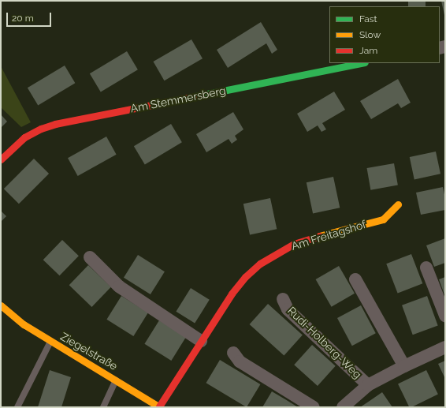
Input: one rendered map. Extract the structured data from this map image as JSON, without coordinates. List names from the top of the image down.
{
  "streets": {
    "street": [
      "Am Stemmersberg",
      "Am Freitagshof",
      "Rudi-Holberg-Weg",
      "Ziegelstraße"
    ]
  },
  "crossings": [
    ["Am Freitagshof", "Ziegelstraße"]
  ],
  "legend": ["Fast", "Slow", "Jam"],
  "scale_bar": "20 m"
}
